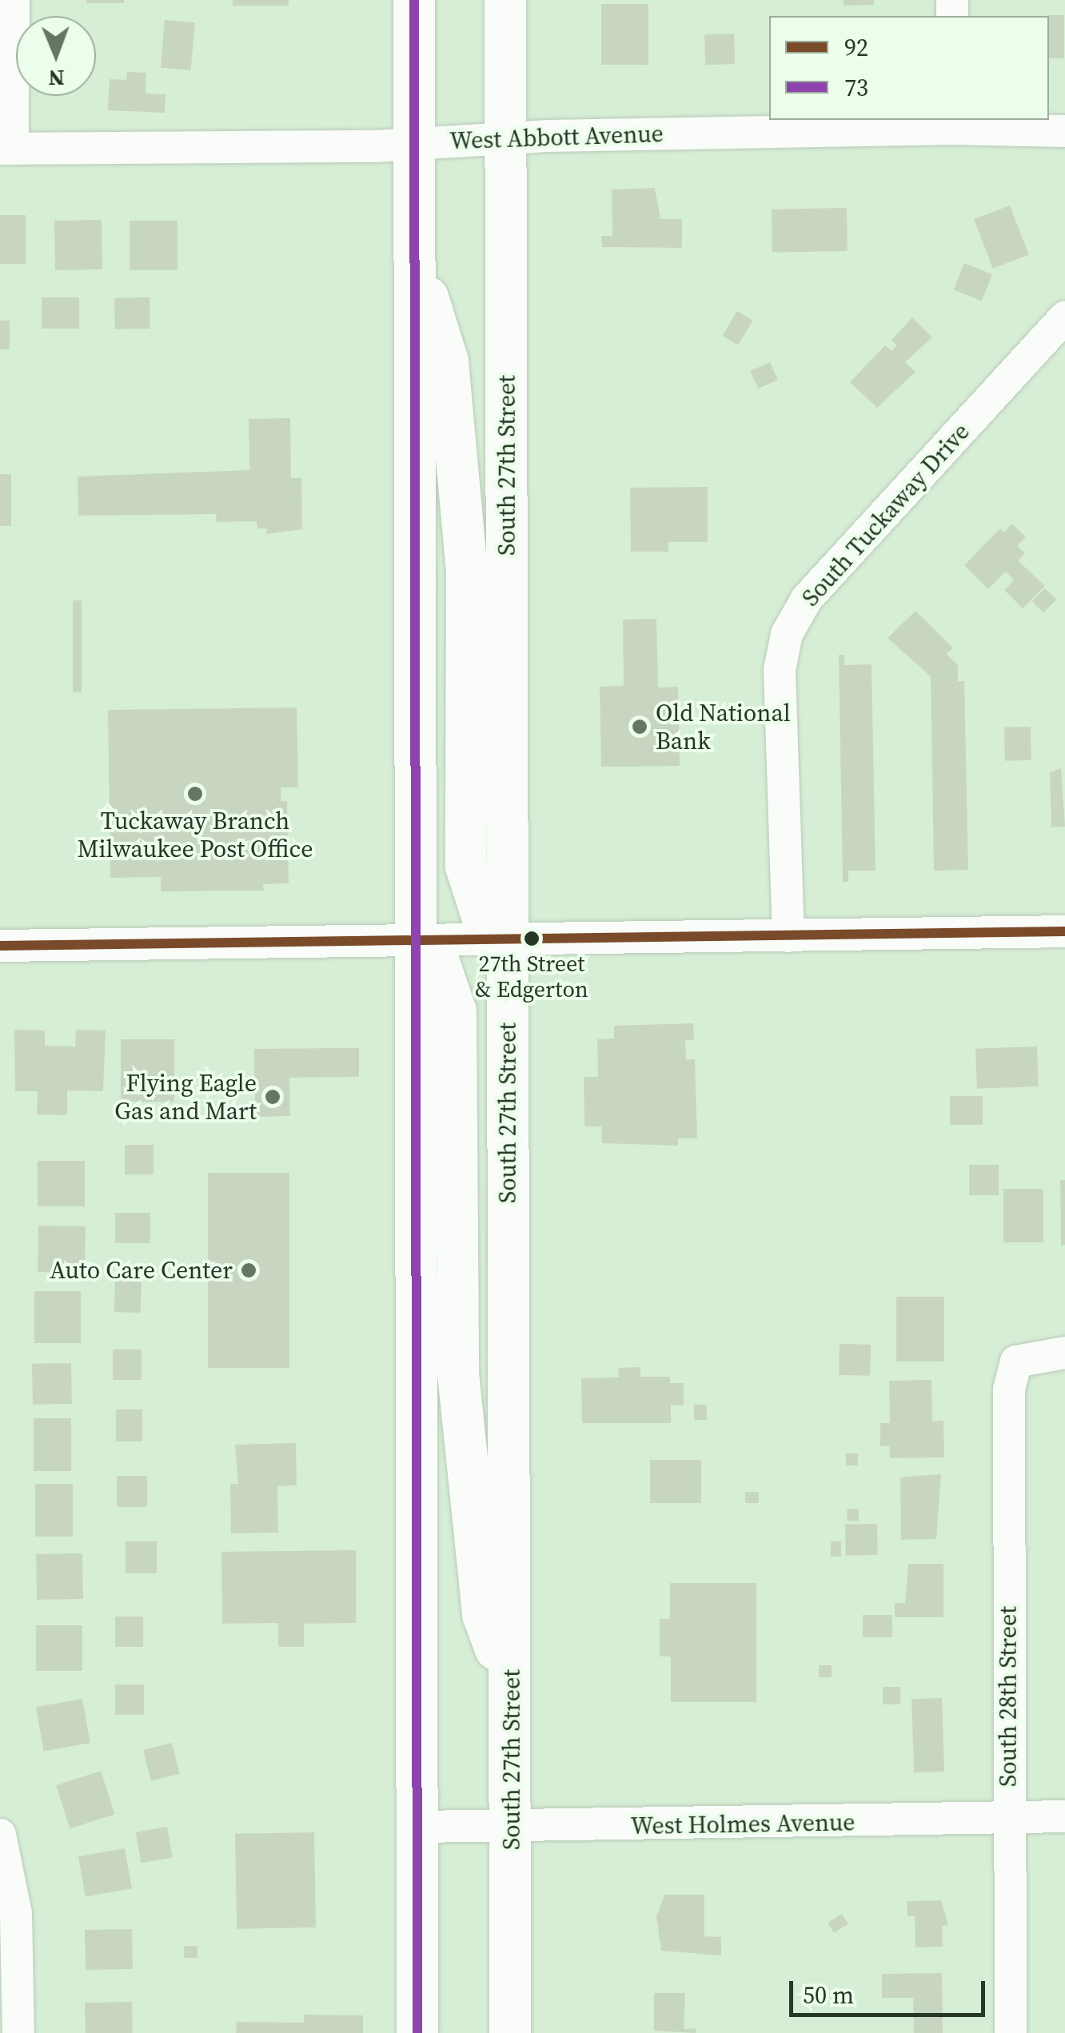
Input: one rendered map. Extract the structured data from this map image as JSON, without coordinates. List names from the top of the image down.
{
  "streets": {
    "main road": ["South 27th Street"],
    "street": [
      "West Abbott Avenue",
      "South Tuckaway Drive",
      "South 28th Street",
      "West Holmes Avenue"
    ]
  },
  "crossings": [
    ["West Abbott Avenue", "South 27th Street"],
    ["South 27th Street", "West Holmes Avenue"],
    ["South 28th Street", "West Holmes Avenue"]
  ],
  "places": [
    "Old National Bank",
    "Tuckaway Branch Milwaukee Post Office",
    "27th Street & Edgerton",
    "Flying Eagle Gas and Mart",
    "Auto Care Center"
  ],
  "lines": ["transit line 73", "transit line 92"],
  "legend": ["92", "73"],
  "scale_bar": "50 m",
  "north": "bottom"
}
